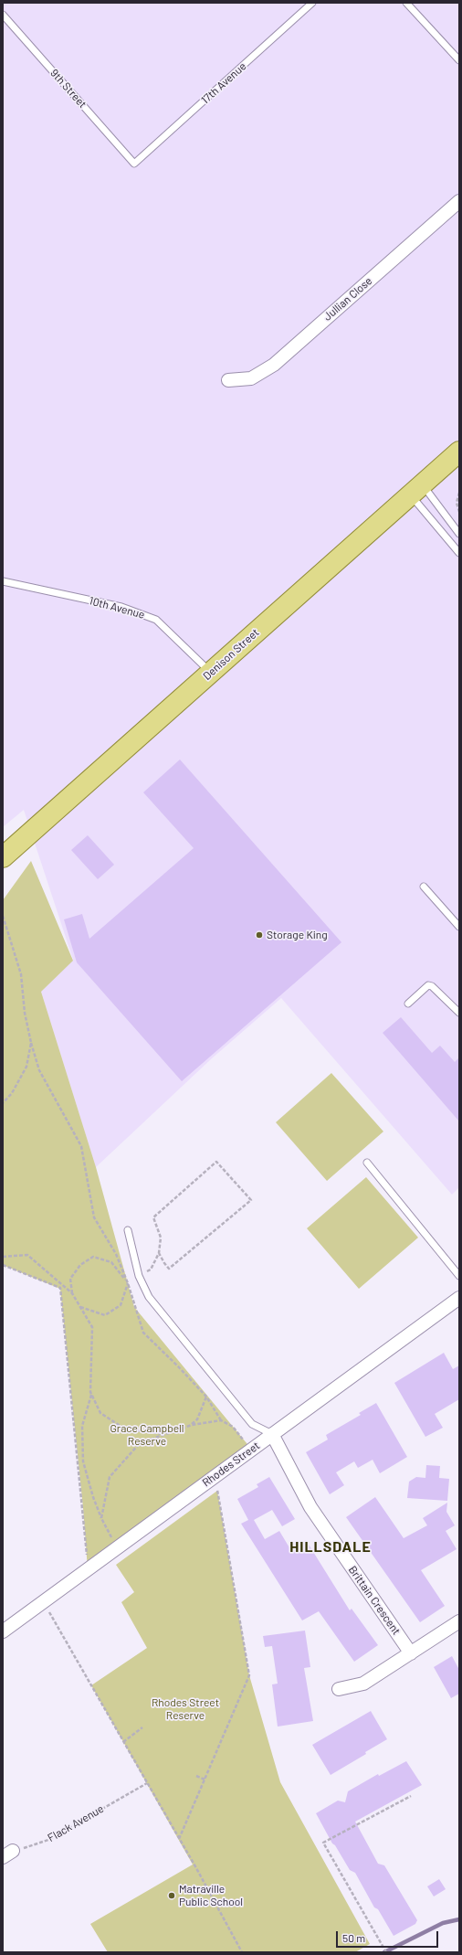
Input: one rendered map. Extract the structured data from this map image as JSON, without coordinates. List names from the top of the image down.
{
  "streets": {
    "main road": ["Denison Street"],
    "street": ["Jullian Close", "Rhodes Street", "Brittain Crescent"],
    "lane": ["17th Avenue", "9th Street", "10th Avenue"],
    "path": ["Flack Avenue"]
  },
  "crossings": [
    ["17th Avenue", "9th Street"],
    ["10th Avenue", "Denison Street"],
    ["Rhodes Street", "Brittain Crescent"]
  ],
  "districts": ["HILLSDALE"],
  "parks": ["Grace Campbell Reserve", "Rhodes Street Reserve"],
  "places": ["Storage King", "Matraville Public School"],
  "scale_bar": "50 m"
}
